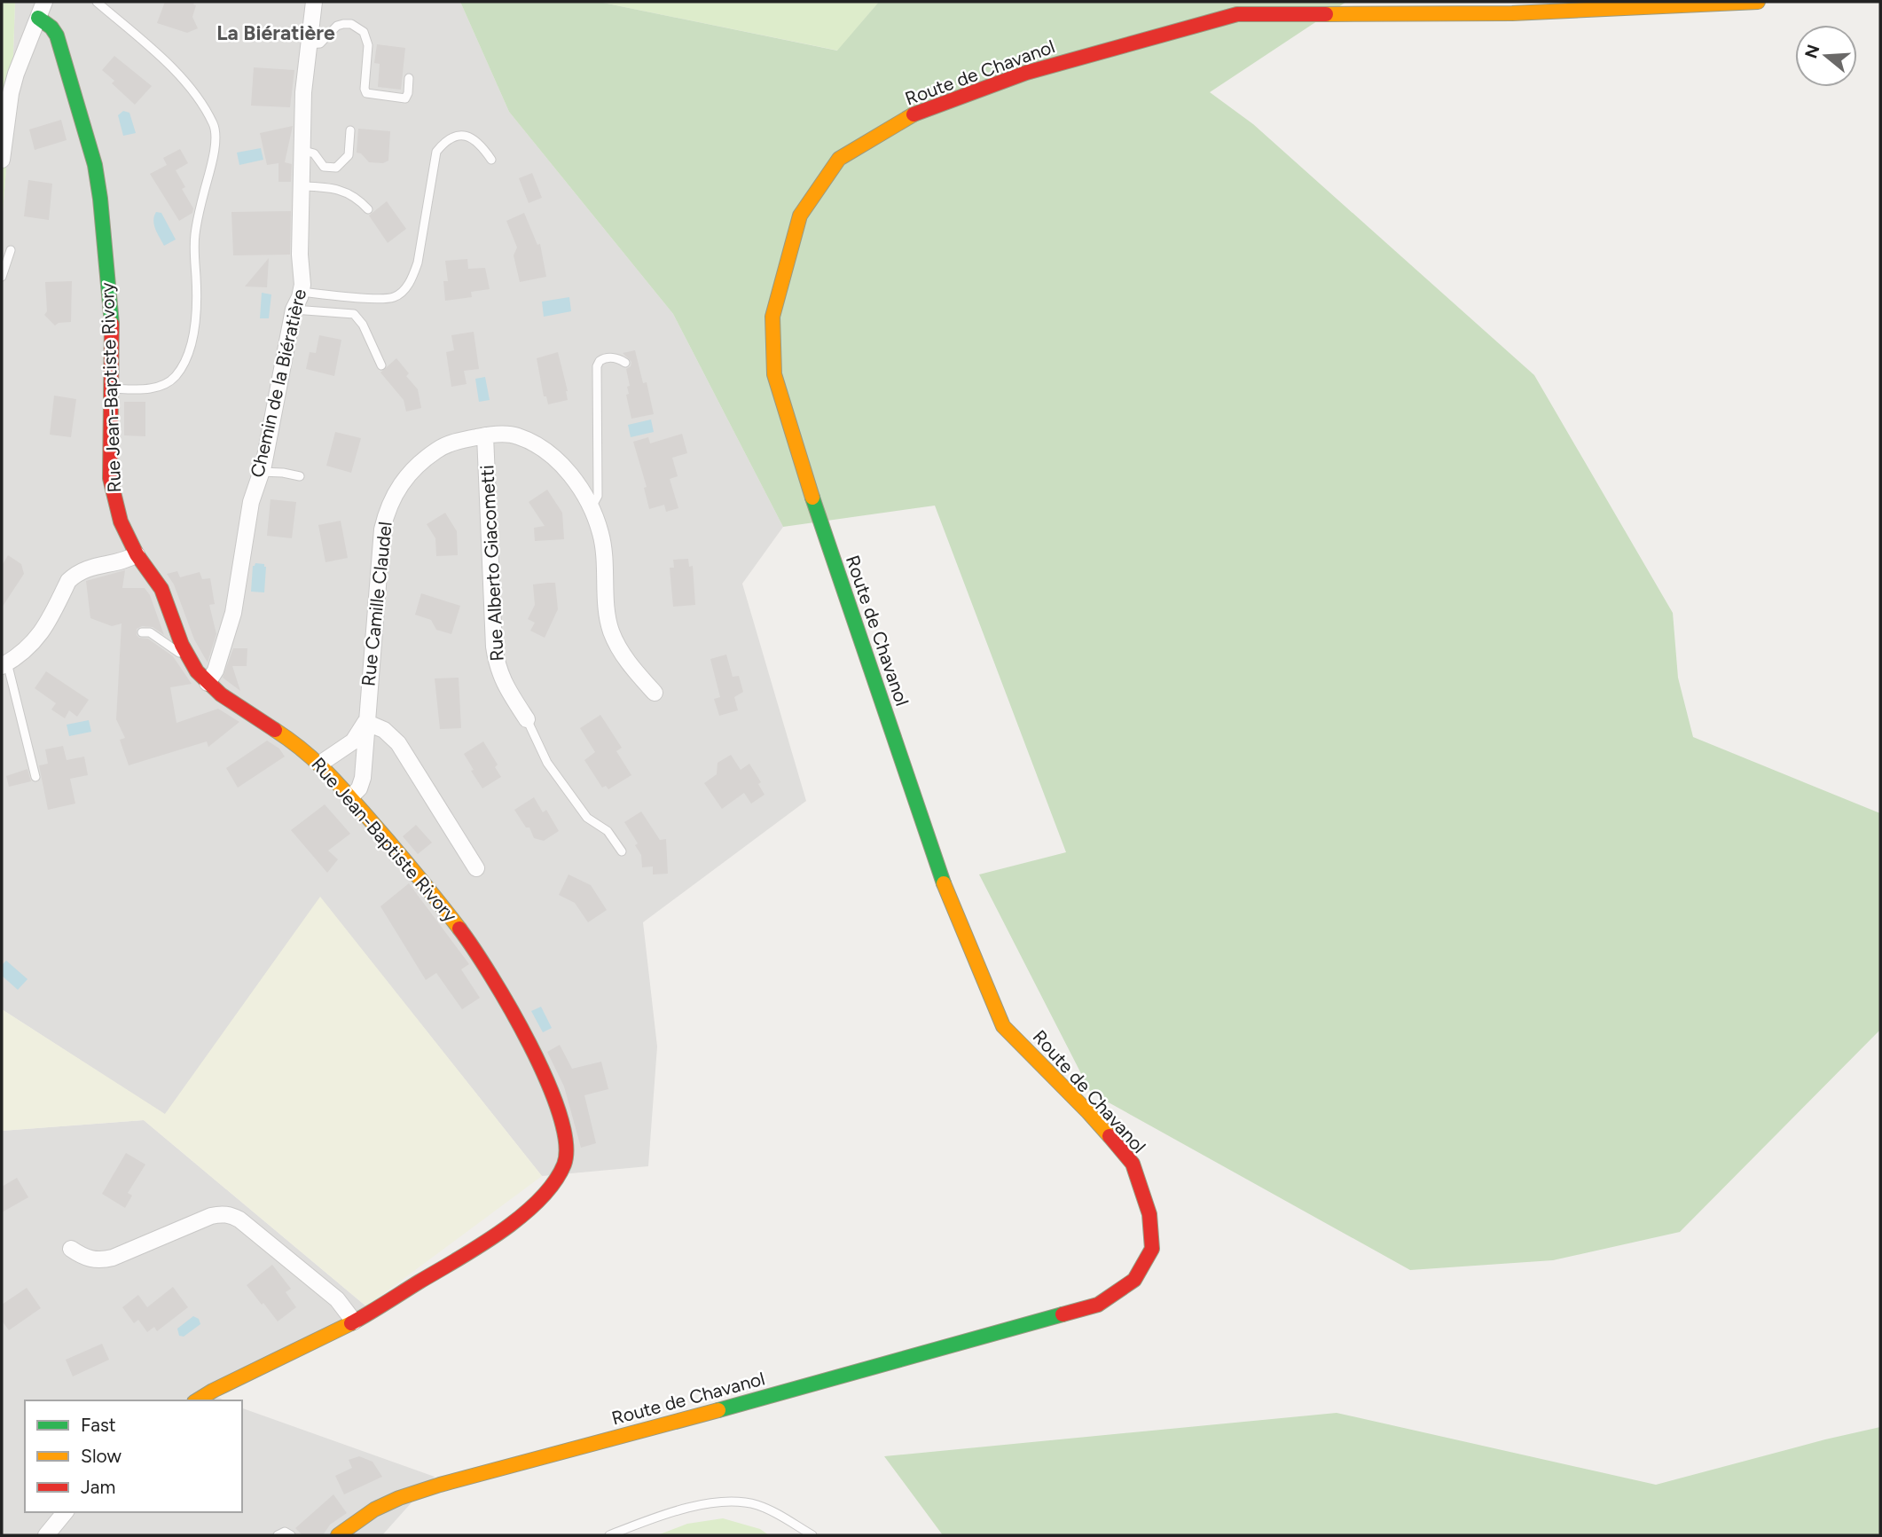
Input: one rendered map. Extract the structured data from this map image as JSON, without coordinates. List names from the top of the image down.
{
  "streets": {
    "street": [
      "Route de Chavanol",
      "Chemin de la Biératière",
      "Rue Jean-Baptiste Rivory",
      "Rue Alberto Giacometti",
      "Rue Camille Claudel"
    ]
  },
  "crossings": [
    ["Chemin de la Biératière", "Rue Jean-Baptiste Rivory"],
    ["Rue Jean-Baptiste Rivory", "Rue Camille Claudel"],
    ["Rue Alberto Giacometti", "Rue Camille Claudel"]
  ],
  "districts": ["La Biératière"],
  "legend": ["Fast", "Slow", "Jam"],
  "north": "left"
}
